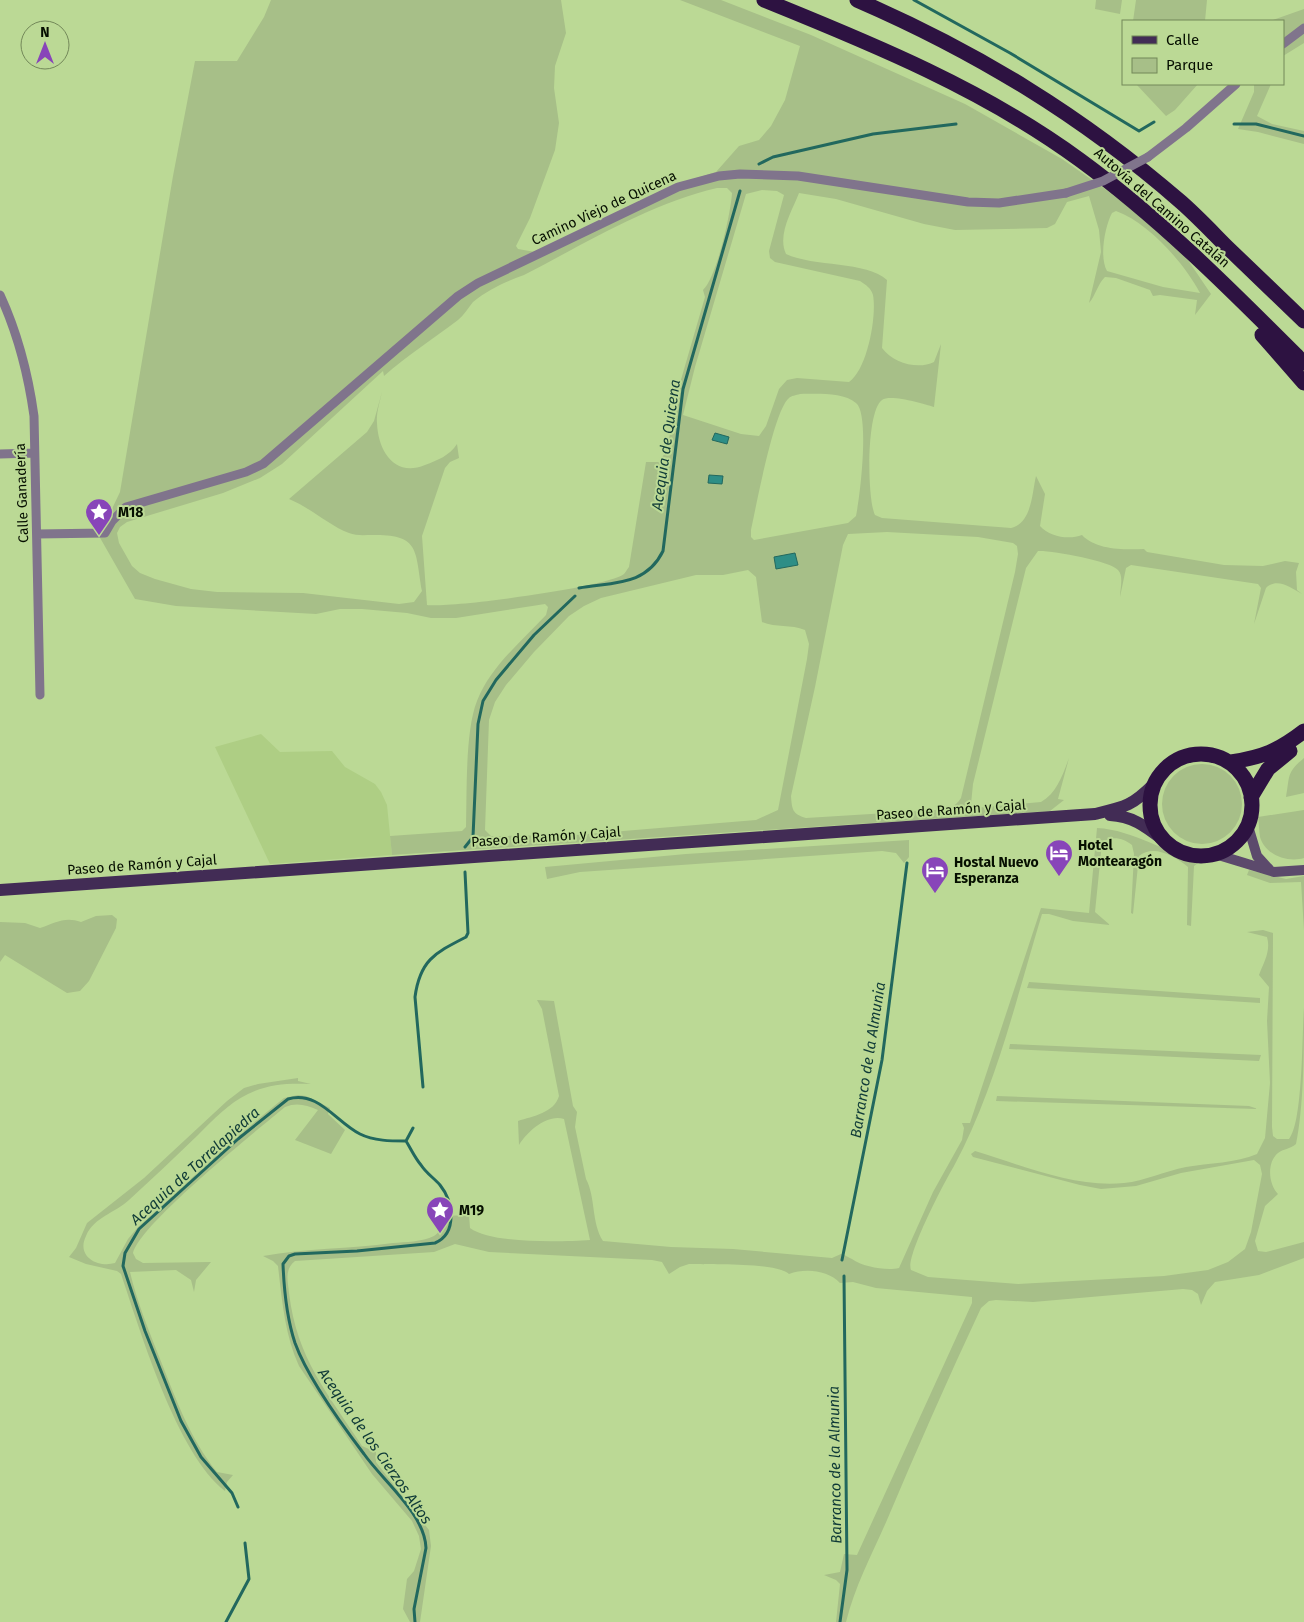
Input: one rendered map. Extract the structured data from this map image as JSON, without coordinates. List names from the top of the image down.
{
  "streets": {
    "highway": ["Autovía del Camino Catalán"],
    "main road": ["Paseo de Ramón y Cajal"],
    "street": ["Camino Viejo de Quicena", "Calle Ganadería"]
  },
  "crossings": [
    ["Camino Viejo de Quicena", "Calle Ganadería"]
  ],
  "water": [
    "Acequia de Quicena",
    "Barranco de la Almunia",
    "Acequia de Torrelapiedra",
    "Acequia de los Cierzos Altos"
  ],
  "places": {
    "place": ["M18", "M19"],
    "hotel": ["Hotel Montearagón", "Hostal Nuevo Esperanza"]
  },
  "legend": ["Calle", "Parque"],
  "north": "top"
}
